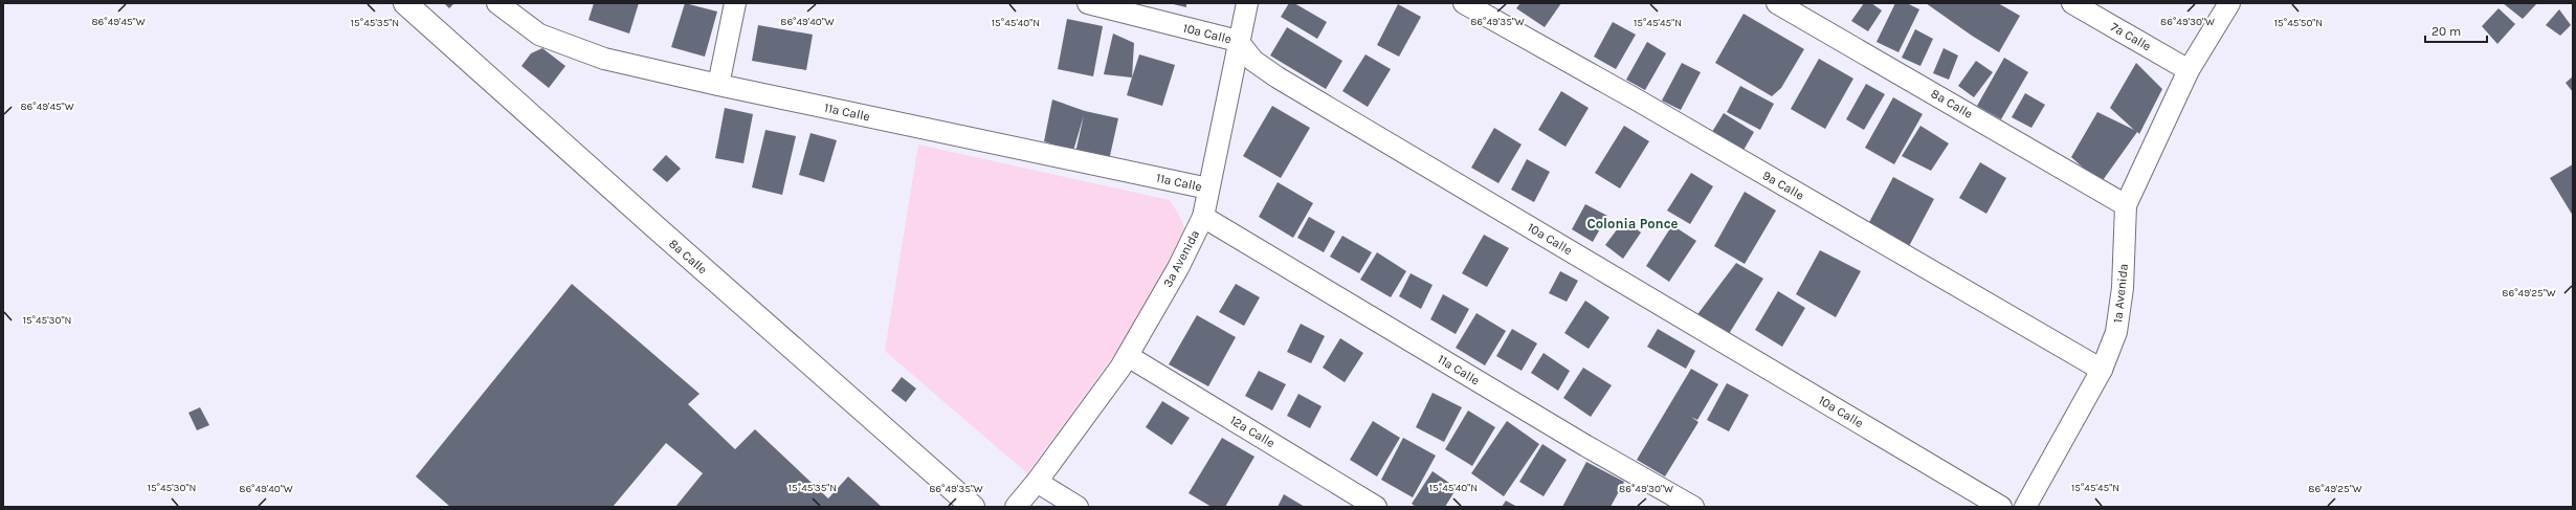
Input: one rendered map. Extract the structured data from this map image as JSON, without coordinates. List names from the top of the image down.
{
  "streets": {
    "street": [
      "10a Calle",
      "7a Calle",
      "8a Calle",
      "11a Calle",
      "9a Calle",
      "3a Avenida",
      "1a Avenida",
      "12a Calle"
    ]
  },
  "crossings": [
    ["10a Calle", "3a Avenida"],
    ["7a Calle", "1a Avenida"],
    ["8a Calle", "1a Avenida"],
    ["11a Calle", "3a Avenida"],
    ["9a Calle", "1a Avenida"],
    ["3a Avenida", "12a Calle"]
  ],
  "districts": ["Colonia Ponce"],
  "scale_bar": "20 m",
  "coordinates": [
    "86°49'35\"W",
    "86°49'30\"W",
    "86°49'45\"W",
    "86°49'40\"W",
    "15°45'35\"N",
    "15°45'40\"N",
    "15°45'45\"N",
    "15°45'50\"N",
    "86°49'25\"W",
    "15°45'30\"N"
  ]
}
